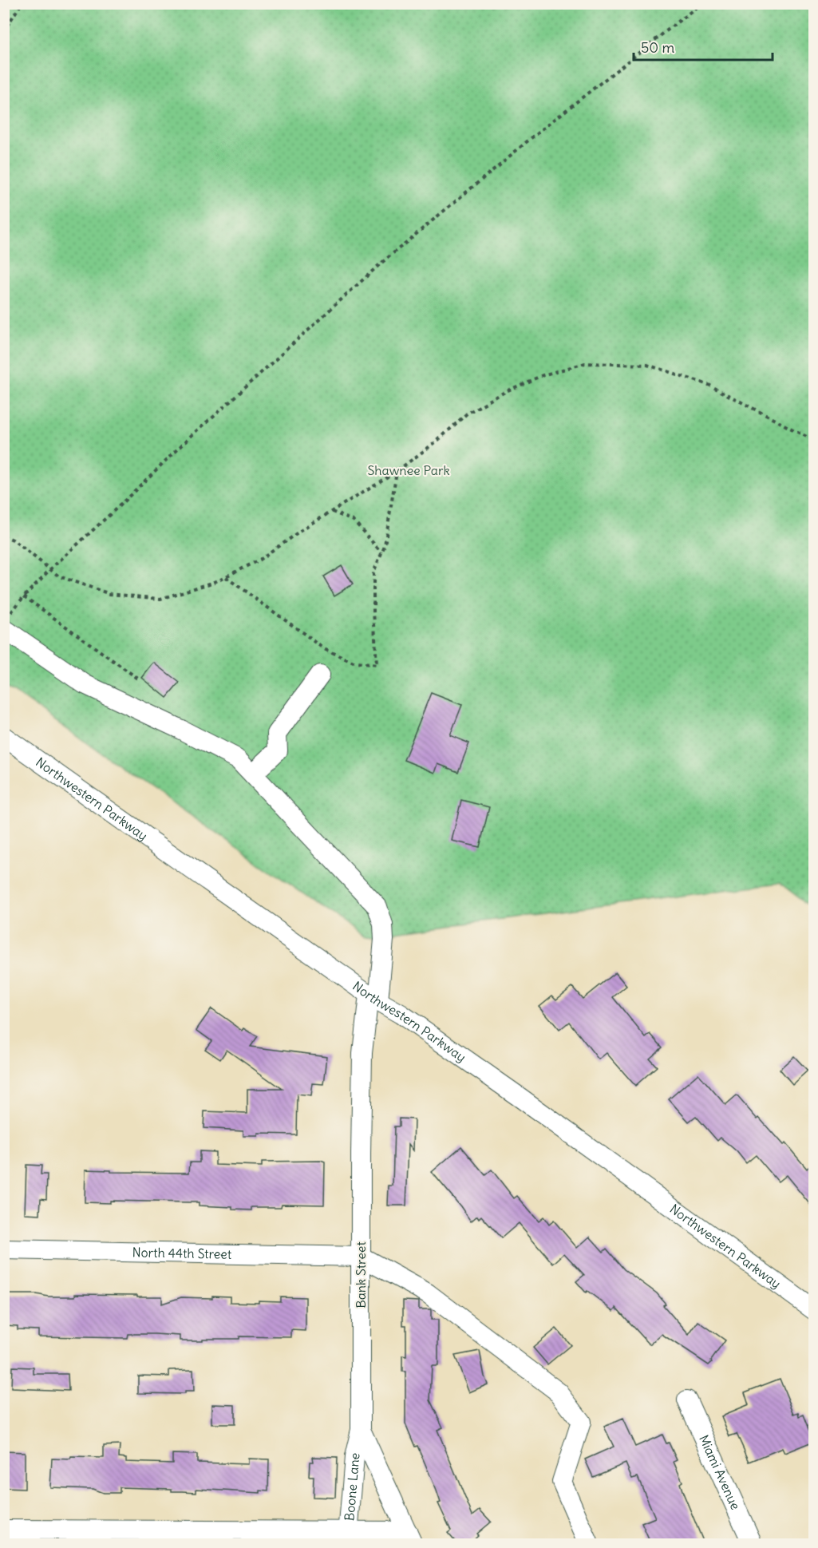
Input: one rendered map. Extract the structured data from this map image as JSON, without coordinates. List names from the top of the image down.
{
  "streets": {
    "street": [
      "Northwestern Parkway",
      "North 44th Street",
      "Bank Street",
      "Miami Avenue",
      "Boone Lane"
    ]
  },
  "crossings": [
    ["Northwestern Parkway", "Bank Street"],
    ["North 44th Street", "Bank Street"],
    ["Bank Street", "Boone Lane"]
  ],
  "parks": ["Shawnee Park"],
  "scale_bar": "50 m"
}
